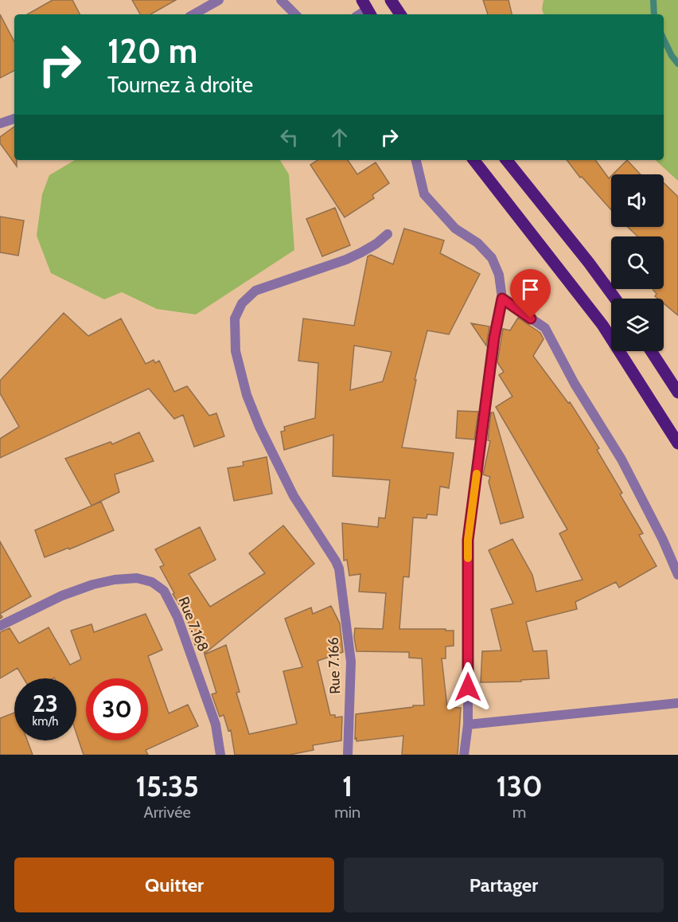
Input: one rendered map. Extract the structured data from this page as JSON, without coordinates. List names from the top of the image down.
{
  "streets": {
    "street": ["Rue 7.168", "Rue 7.166"]
  },
  "page": {
    "turn": ["120 m", "Tournez à droite"],
    "speed": "23 km/h",
    "limit": "30",
    "eta": [
      "15:35",
      "Arrivée",
      "1",
      "min",
      "130",
      "m"
    ],
    "buttons": ["Quitter", "Partager"]
  }
}
